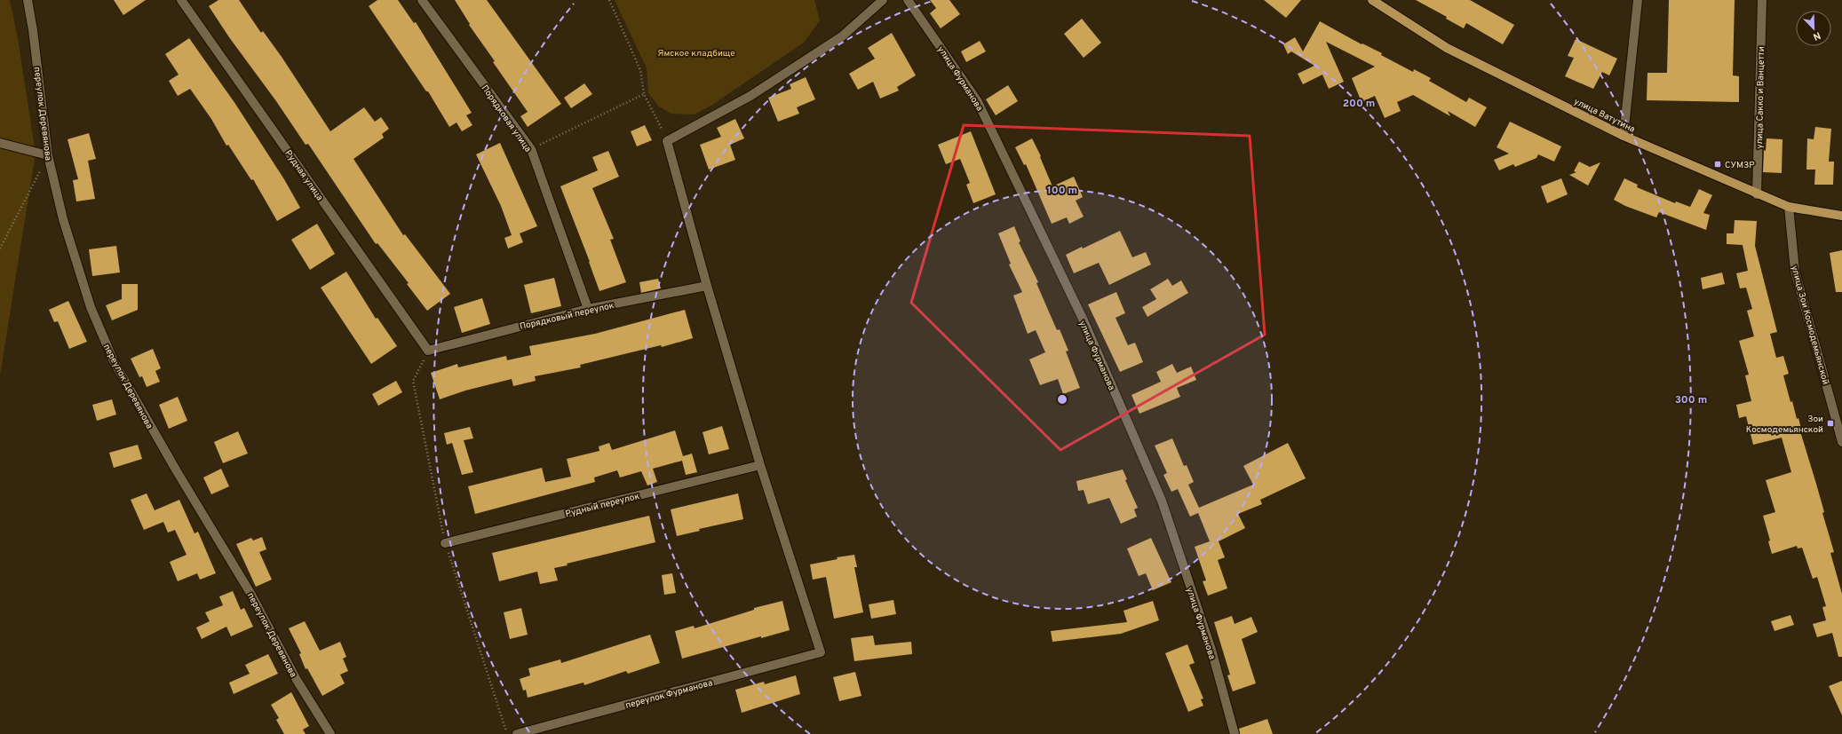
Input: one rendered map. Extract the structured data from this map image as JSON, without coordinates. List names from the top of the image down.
{
  "streets": {
    "main road": ["улица Ватутина"],
    "street": [
      "улица Фурманова",
      "улица Сакко и Ванцетти",
      "переулок Деревянова",
      "Порядковая улица",
      "Рудная улица",
      "Порядковый переулок",
      "улица Зои Космодемьянской",
      "Рудный переулок",
      "переулок Фурманова"
    ]
  },
  "crossings": [
    ["улица Сакко и Ванцетти", "улица Ватутина"],
    ["улица Ватутина", "улица Зои Космодемьянской"],
    ["Порядковая улица", "Порядковый переулок"],
    ["Рудная улица", "Порядковый переулок"],
    ["Рудный переулок", "переулок Фурманова"]
  ],
  "parks": ["Ямское кладбище"],
  "places": {
    "transit": ["СУМЗР", "Зои Космодемьянской"]
  },
  "north": "bottom right",
  "rings": ["200 m", "100 m", "300 m"]
}
